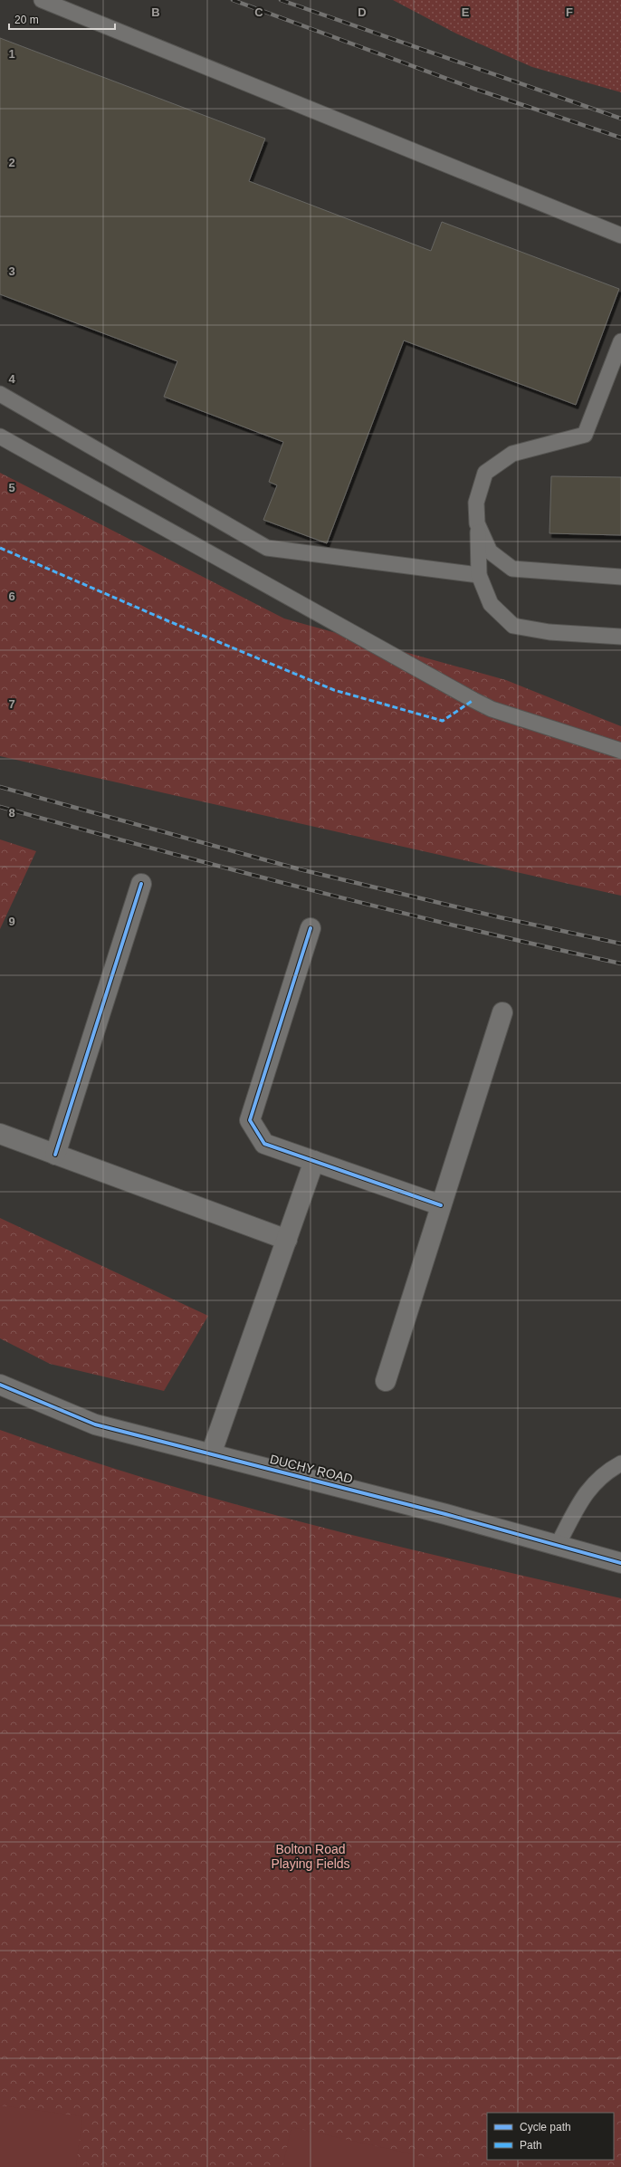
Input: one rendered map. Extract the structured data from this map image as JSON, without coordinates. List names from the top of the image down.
{
  "streets": {
    "street": ["DUCHY ROAD"]
  },
  "parks": ["Bolton Road Playing Fields"],
  "legend": ["Cycle path", "Path"],
  "scale_bar": "20 m",
  "grid": {
    "columns": [
      "B",
      "C",
      "D",
      "E",
      "F"
    ],
    "rows": [
      "1",
      "2",
      "3",
      "4",
      "5",
      "6",
      "7",
      "8",
      "9"
    ]
  }
}
